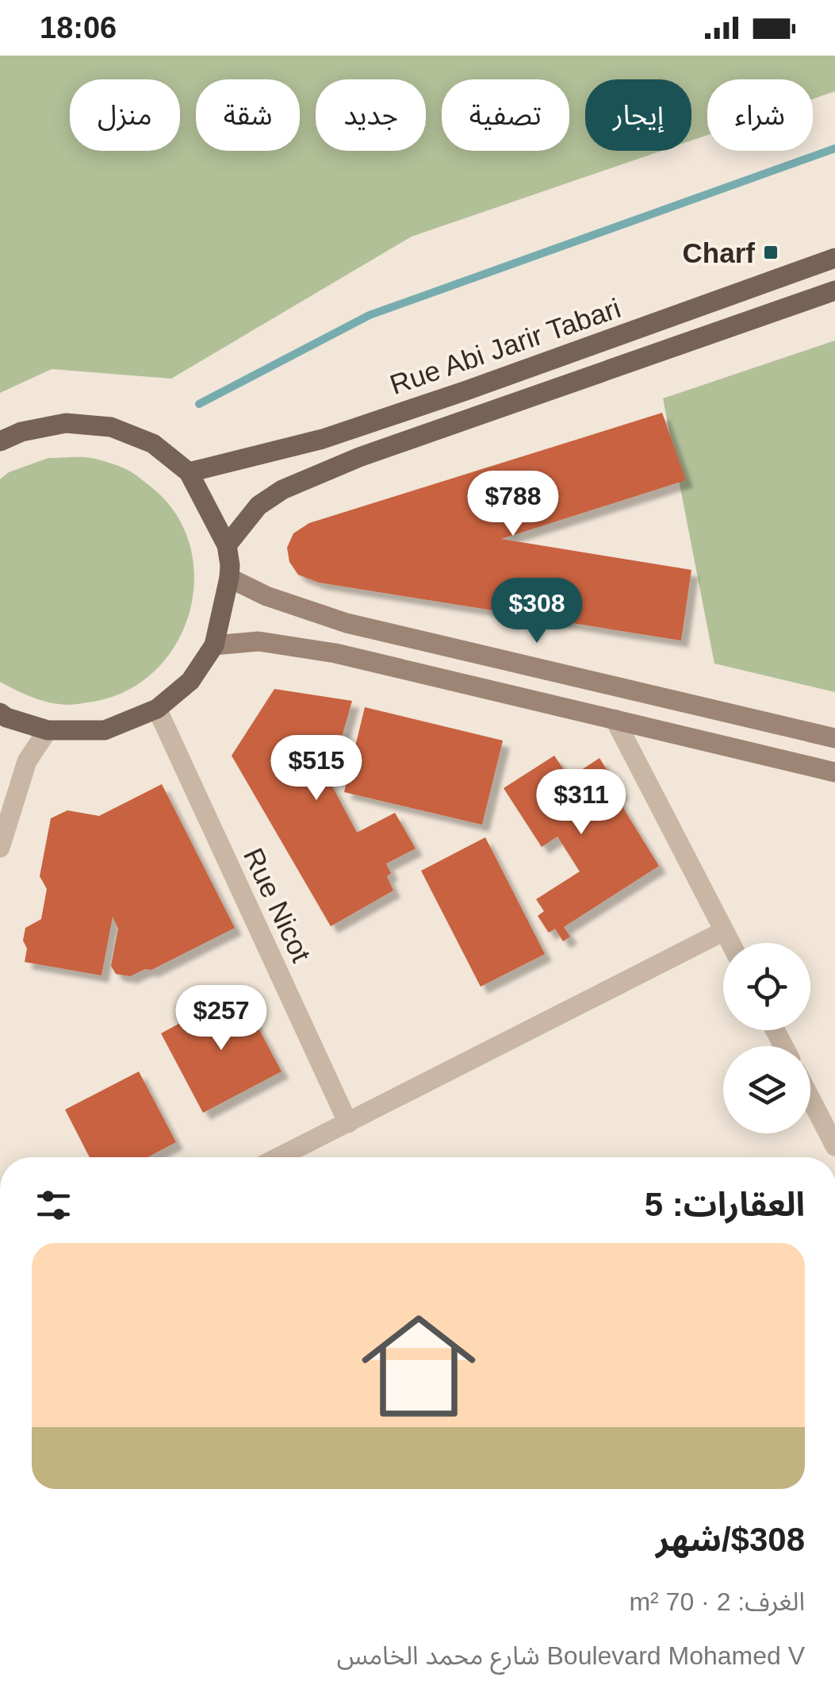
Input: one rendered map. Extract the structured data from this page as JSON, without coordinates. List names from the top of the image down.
{
  "streets": {
    "main road": ["Rue Abi Jarir Tabari"],
    "street": ["Rue Nicot"]
  },
  "places": {
    "transit": ["Charf"]
  },
  "page": {
    "status": "18:06",
    "chip": [
      "شراء",
      "إيجار",
      "تصفية",
      "جديد",
      "شقة",
      "منزل"
    ],
    "price": [
      "$788",
      "$308",
      "$515",
      "$311",
      "$257"
    ],
    "heading": "العقارات: 5",
    "list": [
      {
        "name": "$308/شهر",
        "note": "الغرف: 2 · 70 m² · Boulevard Mohamed V شارع محمد الخامس"
      }
    ]
  }
}
